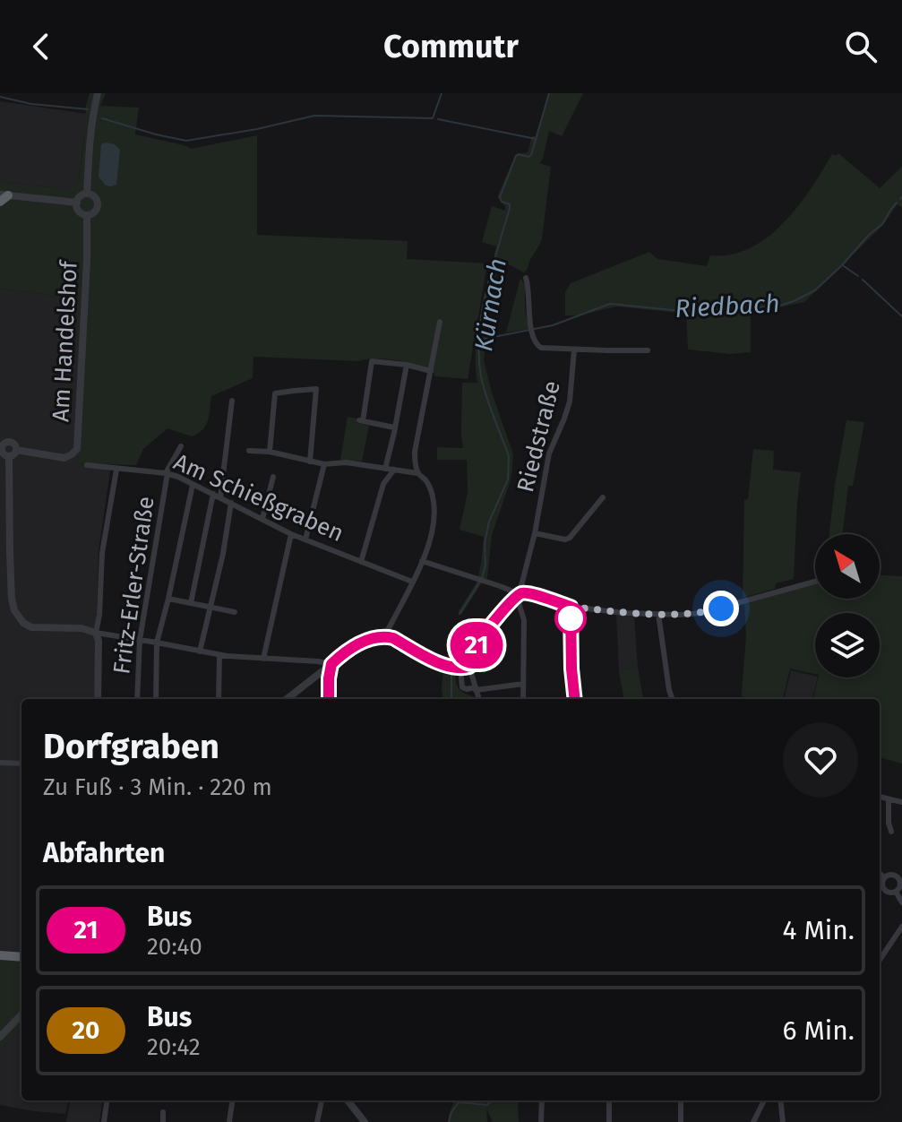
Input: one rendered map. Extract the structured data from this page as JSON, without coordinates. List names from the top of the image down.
{
  "streets": {
    "street": [
      "Am Handelshof",
      "Riedstraße",
      "Am Schießgraben",
      "Fritz-Erler-Straße"
    ]
  },
  "crossings": [
    ["Am Schießgraben", "Fritz-Erler-Straße"]
  ],
  "water": ["Kürnach", "Riedbach"],
  "lines": ["bus line 21"],
  "north": "top left",
  "page": {
    "header": "Commutr",
    "on_map": "21",
    "heading": [
      ["Dorfgraben", "Zu Fuß · 3 Min. · 220 m"],
      "Abfahrten"
    ],
    "list": [
      {
        "mark": "21",
        "name": "Bus",
        "note": "20:40",
        "value": "4 Min."
      },
      {
        "mark": "20",
        "name": "Bus",
        "note": "20:42",
        "value": "6 Min."
      }
    ]
  }
}
